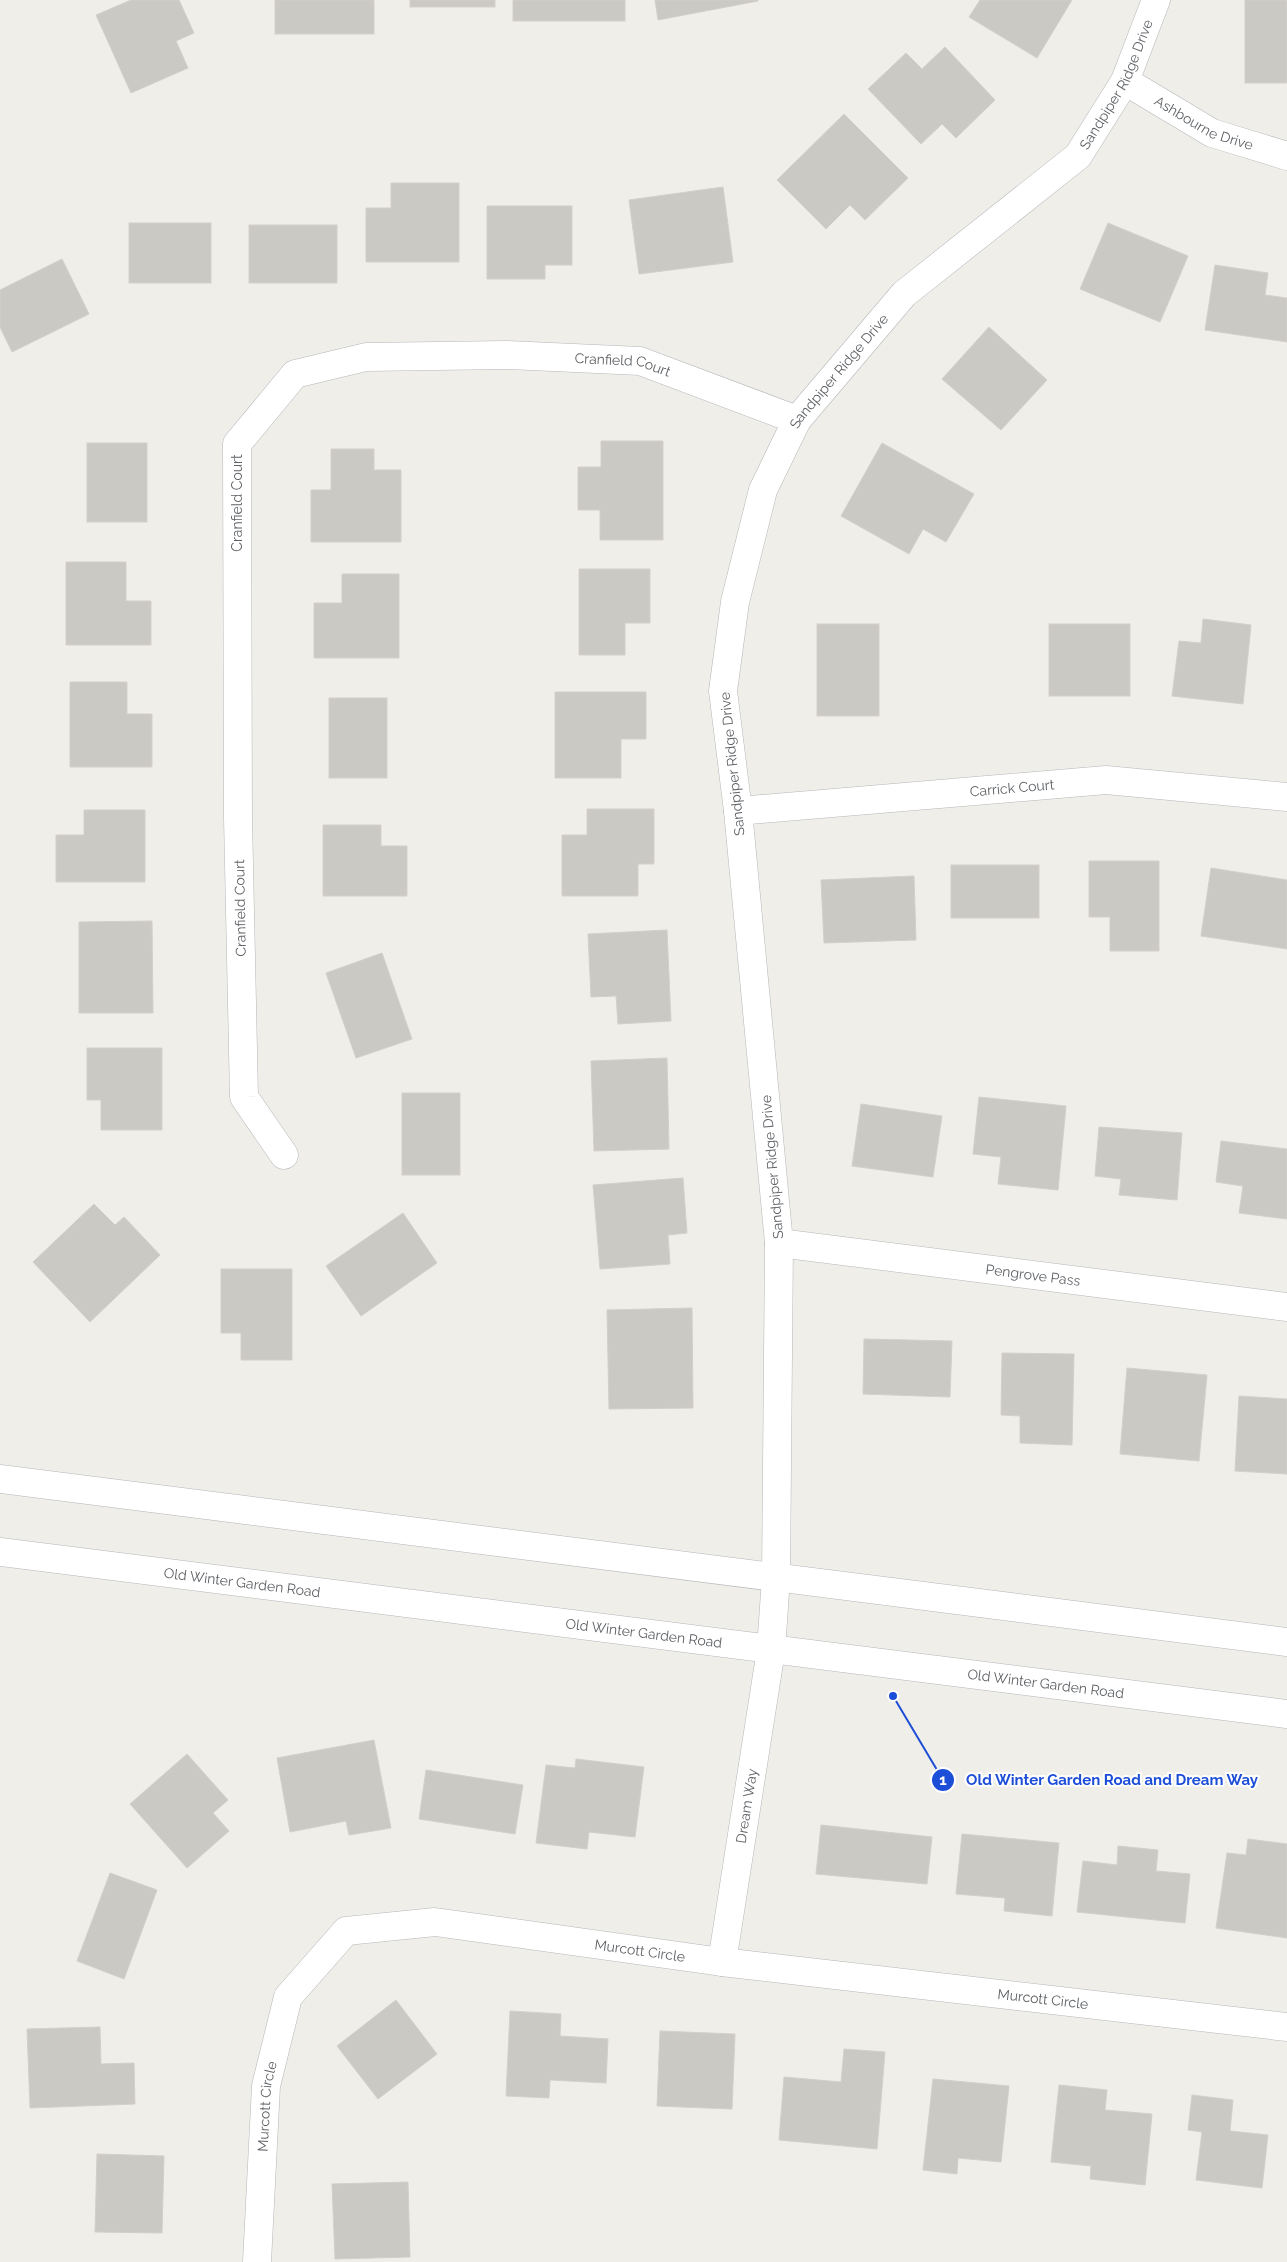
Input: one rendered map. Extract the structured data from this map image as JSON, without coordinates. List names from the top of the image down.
{
  "streets": {
    "street": [
      "Sandpiper Ridge Drive",
      "Ashbourne Drive",
      "Cranfield Court",
      "Carrick Court",
      "Pengrove Pass",
      "Old Winter Garden Road",
      "Dream Way",
      "Murcott Circle"
    ]
  },
  "crossings": [
    ["Sandpiper Ridge Drive", "Ashbourne Drive"],
    ["Sandpiper Ridge Drive", "Cranfield Court"],
    ["Sandpiper Ridge Drive", "Carrick Court"],
    ["Sandpiper Ridge Drive", "Pengrove Pass"],
    ["Sandpiper Ridge Drive", "Old Winter Garden Road"],
    ["Sandpiper Ridge Drive", "Dream Way"],
    ["Old Winter Garden Road", "Dream Way"],
    ["Dream Way", "Murcott Circle"]
  ],
  "places": ["Old Winter Garden Road and Dream Way"]
}
